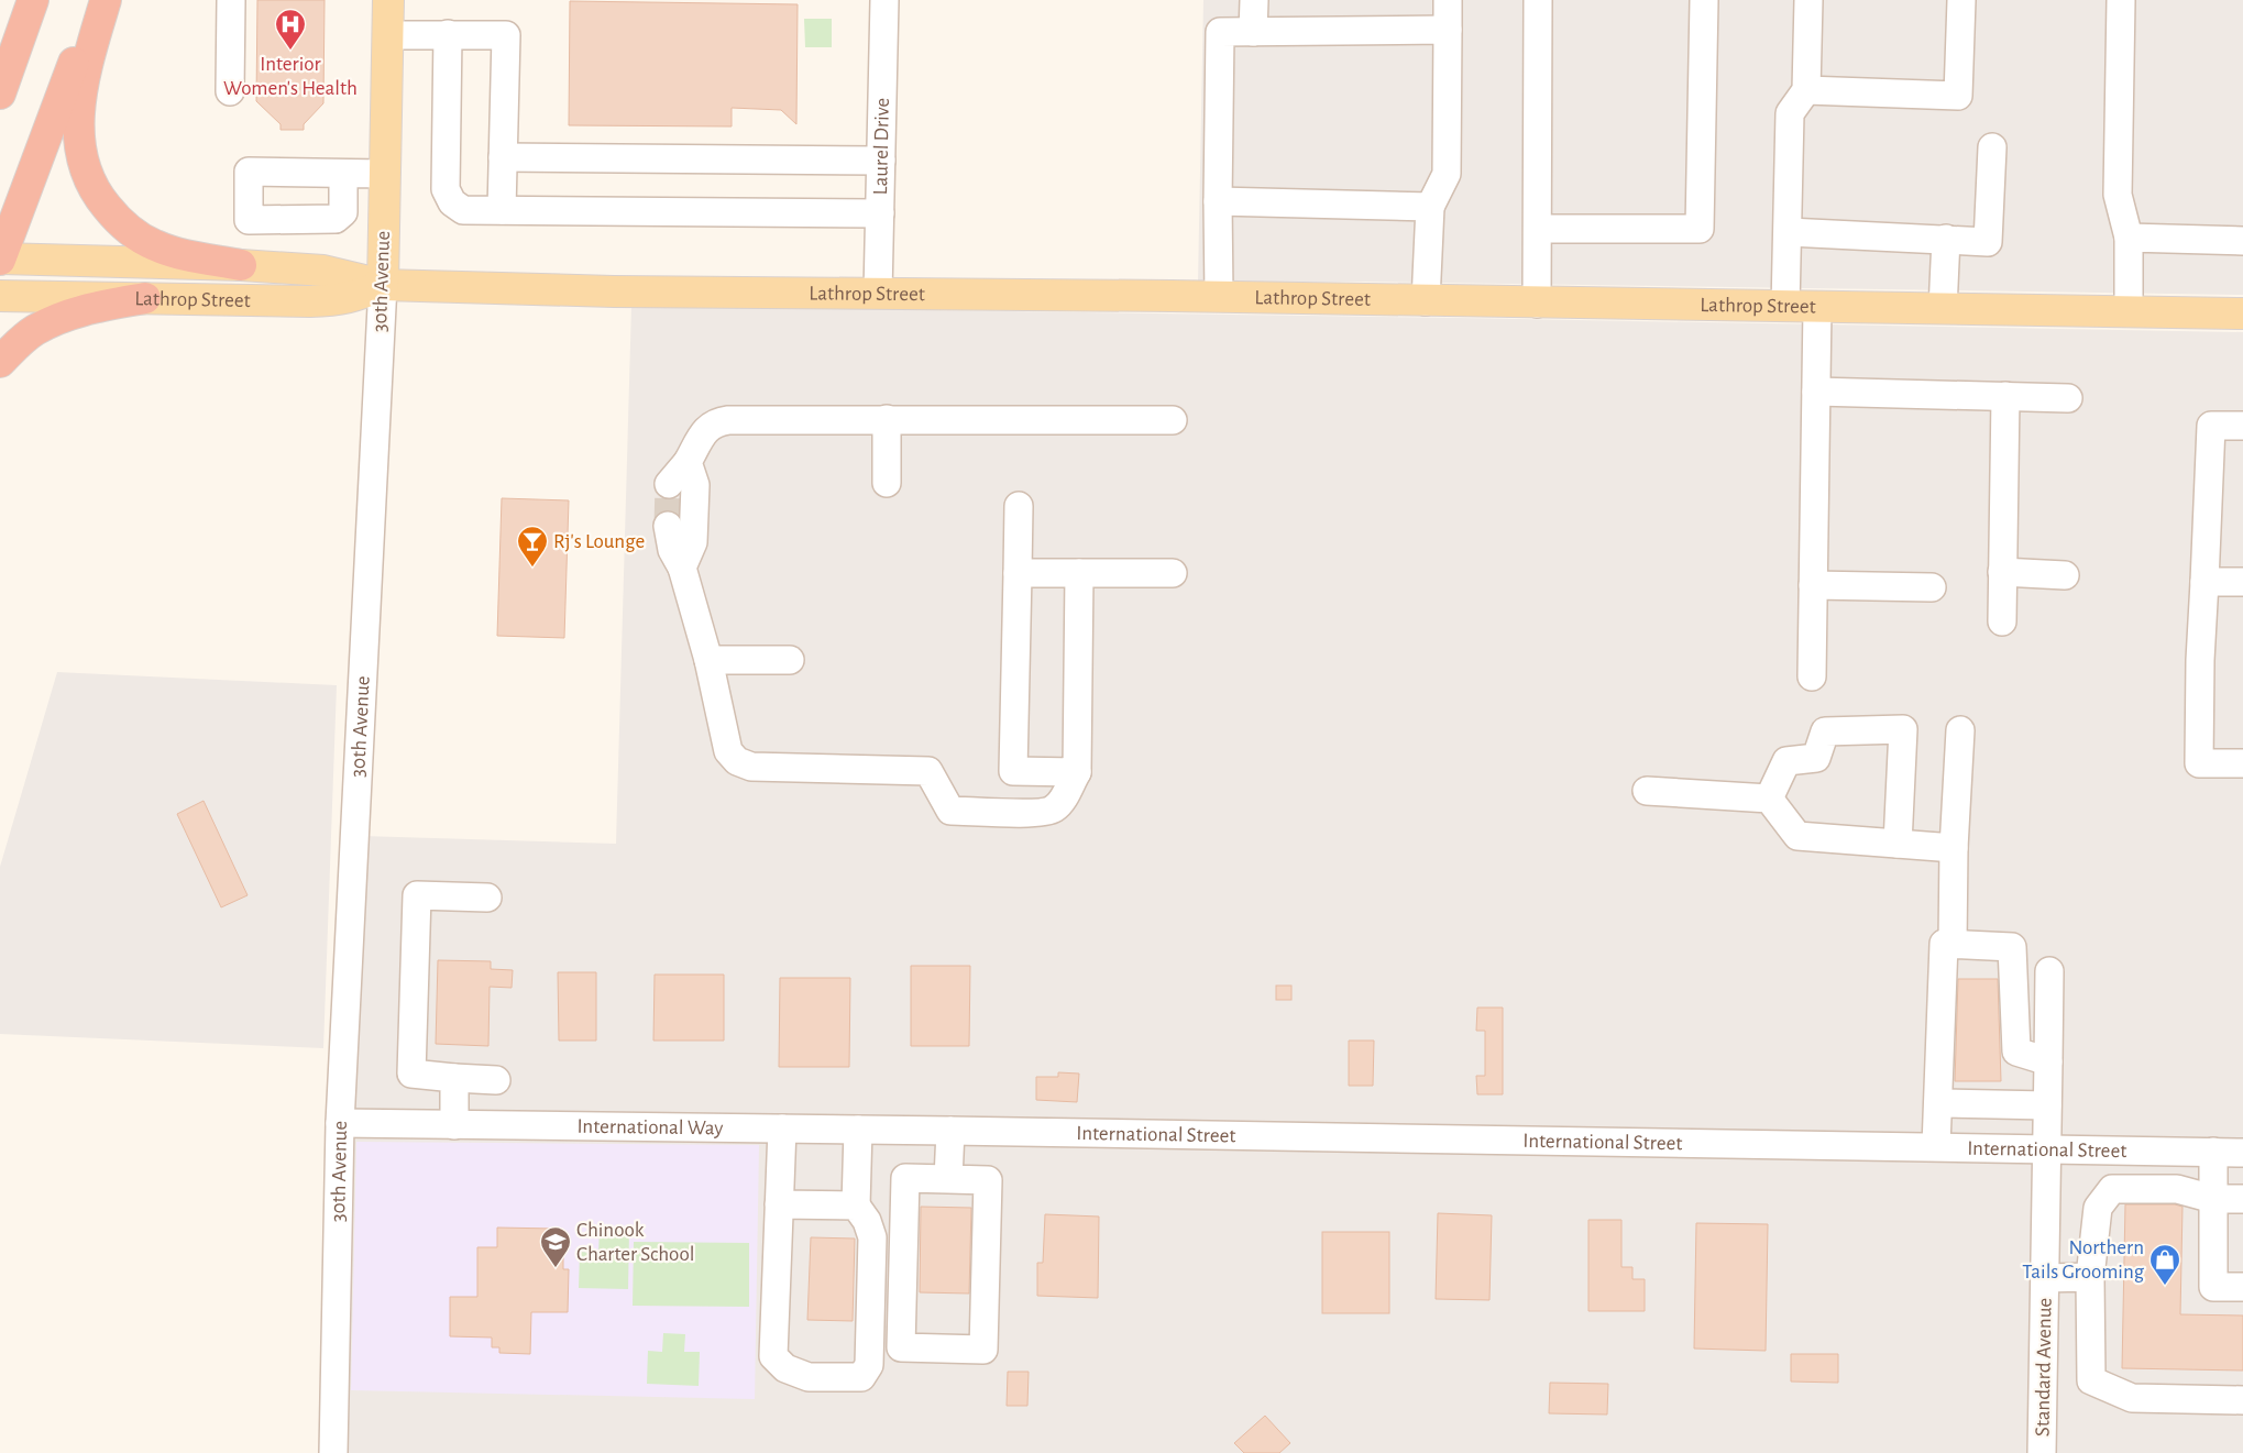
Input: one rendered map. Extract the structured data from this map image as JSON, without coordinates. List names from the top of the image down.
{
  "streets": {
    "main road": ["30th Avenue", "Lathrop Street"],
    "street": [
      "Laurel Drive",
      "International Way",
      "International Street",
      "Standard Avenue"
    ]
  },
  "crossings": [
    ["Laurel Drive", "Lathrop Street"],
    ["30th Avenue", "Lathrop Street"],
    ["30th Avenue", "International Way"],
    ["International Way", "International Street"],
    ["International Street", "Standard Avenue"]
  ],
  "places": {
    "hospital": ["Interior Women's Health"],
    "bar": ["Rj's Lounge"],
    "school or university": ["Chinook Charter School"],
    "shop": ["Northern Tails Grooming"]
  }
}
